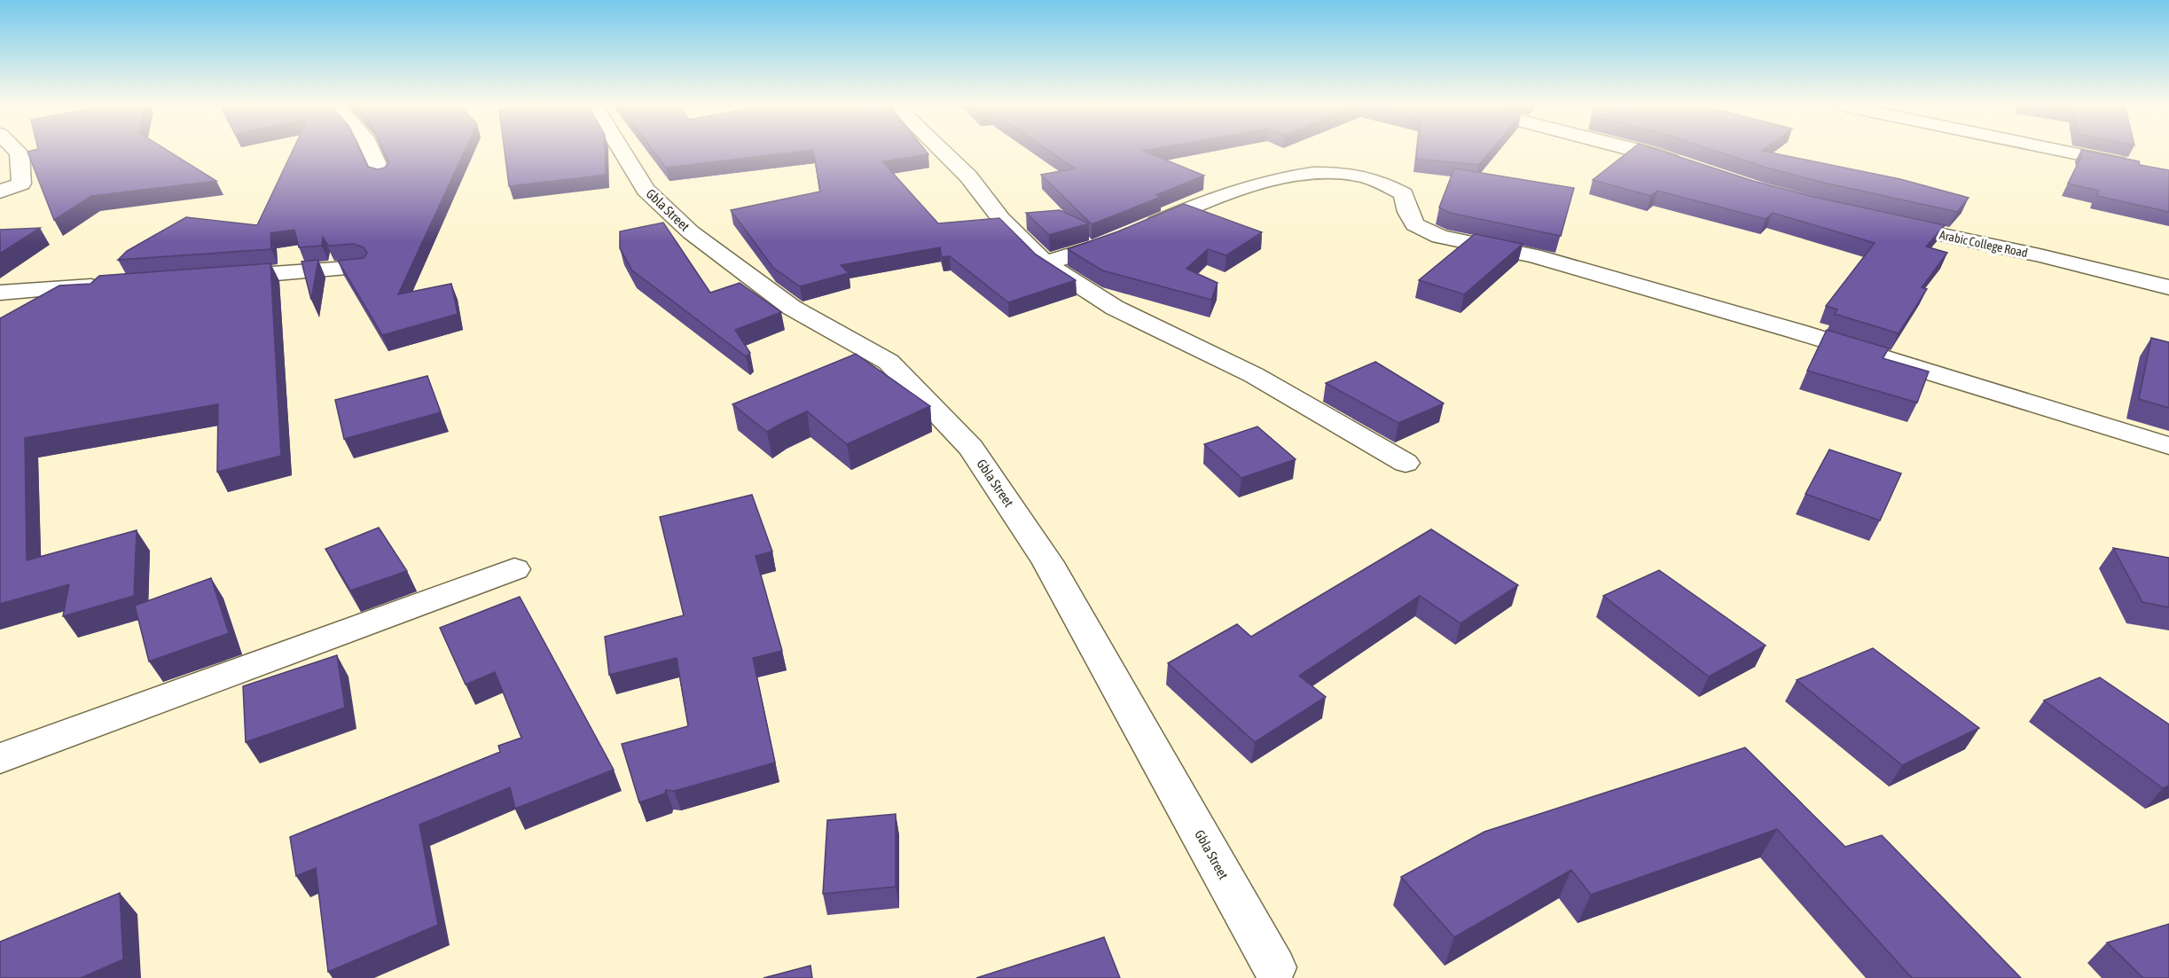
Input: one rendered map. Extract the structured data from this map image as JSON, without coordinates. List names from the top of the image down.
{
  "streets": {
    "street": ["Gbla Street", "Arabic College Road"]
  }
}
